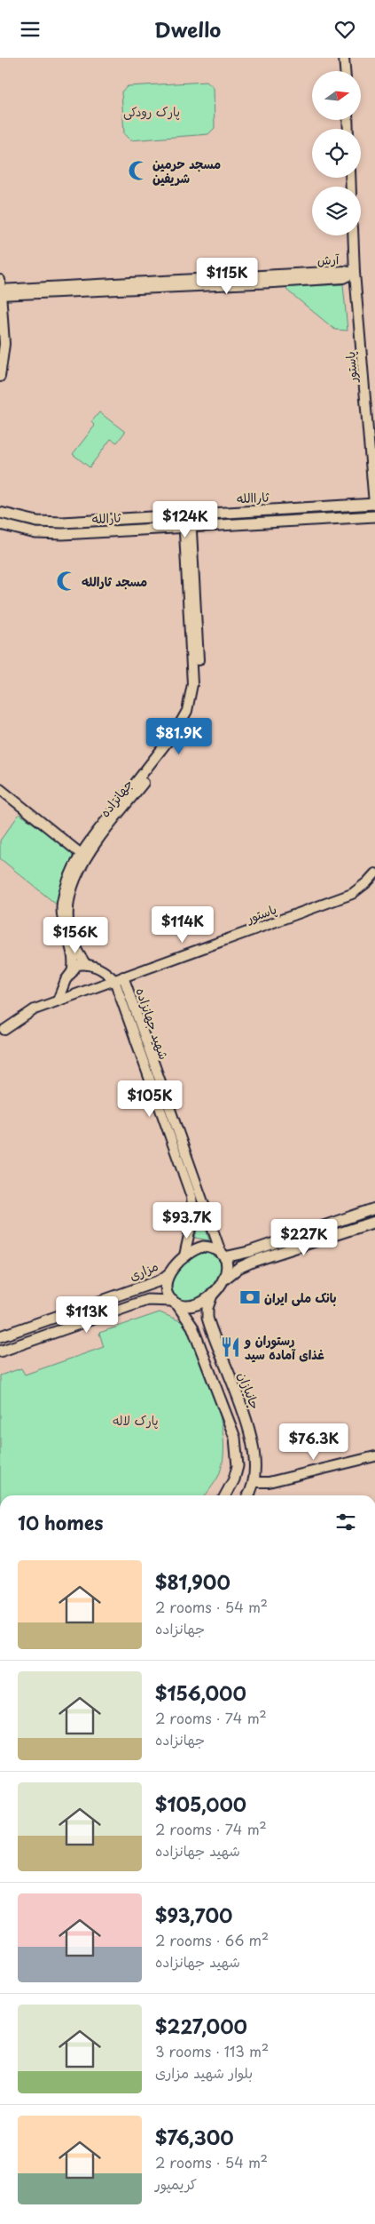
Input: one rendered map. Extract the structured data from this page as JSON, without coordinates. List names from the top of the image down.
{
  "streets": {
    "main road": [
      "ثاراالله",
      "ثارالله",
      "مزاری",
      "جانبازان"
    ],
    "street": [
      "آرش",
      "پاستور",
      "جهانزاده",
      "شهید جهانزاده"
    ]
  },
  "crossings": [
    ["آرش", "پاستور"],
    ["پاستور", "ثاراالله"],
    ["پاستور", "ثارالله"],
    ["پاستور", "شهید جهانزاده"],
    ["ثاراالله", "ثارالله"],
    ["ثاراالله", "جهانزاده"],
    ["ثارالله", "جهانزاده"],
    ["شهید جهانزاده", "مزاری"],
    ["شهید جهانزاده", "جانبازان"],
    ["مزاری", "جانبازان"]
  ],
  "parks": ["پارک رودکی", "پارک لاله"],
  "places": {
    "mosque": ["مسجد حرمین شریفین", "مسجد ثارالله"],
    "bank": ["بانک ملی ایران"],
    "restaurant": ["رستوران و غذای آماده سید"]
  },
  "north": "right",
  "page": {
    "header": "Dwello",
    "price": [
      "$115K",
      "$124K",
      "$81.9K",
      "$114K",
      "$156K",
      "$105K",
      "$93.7K",
      "$227K",
      "$113K",
      "$76.3K"
    ],
    "heading": "10 homes",
    "list": [
      {
        "name": "$81,900",
        "note": "2 rooms · 54 m² · جهانزاده"
      },
      {
        "name": "$156,000",
        "note": "2 rooms · 74 m² · جهانزاده"
      },
      {
        "name": "$105,000",
        "note": "2 rooms · 74 m² · شهید جهانزاده"
      },
      {
        "name": "$93,700",
        "note": "2 rooms · 66 m² · شهید جهانزاده"
      },
      {
        "name": "$227,000",
        "note": "3 rooms · 113 m² · بلوار شهید مزاری"
      },
      {
        "name": "$76,300",
        "note": "2 rooms · 54 m² · کریمپور"
      }
    ]
  }
}
